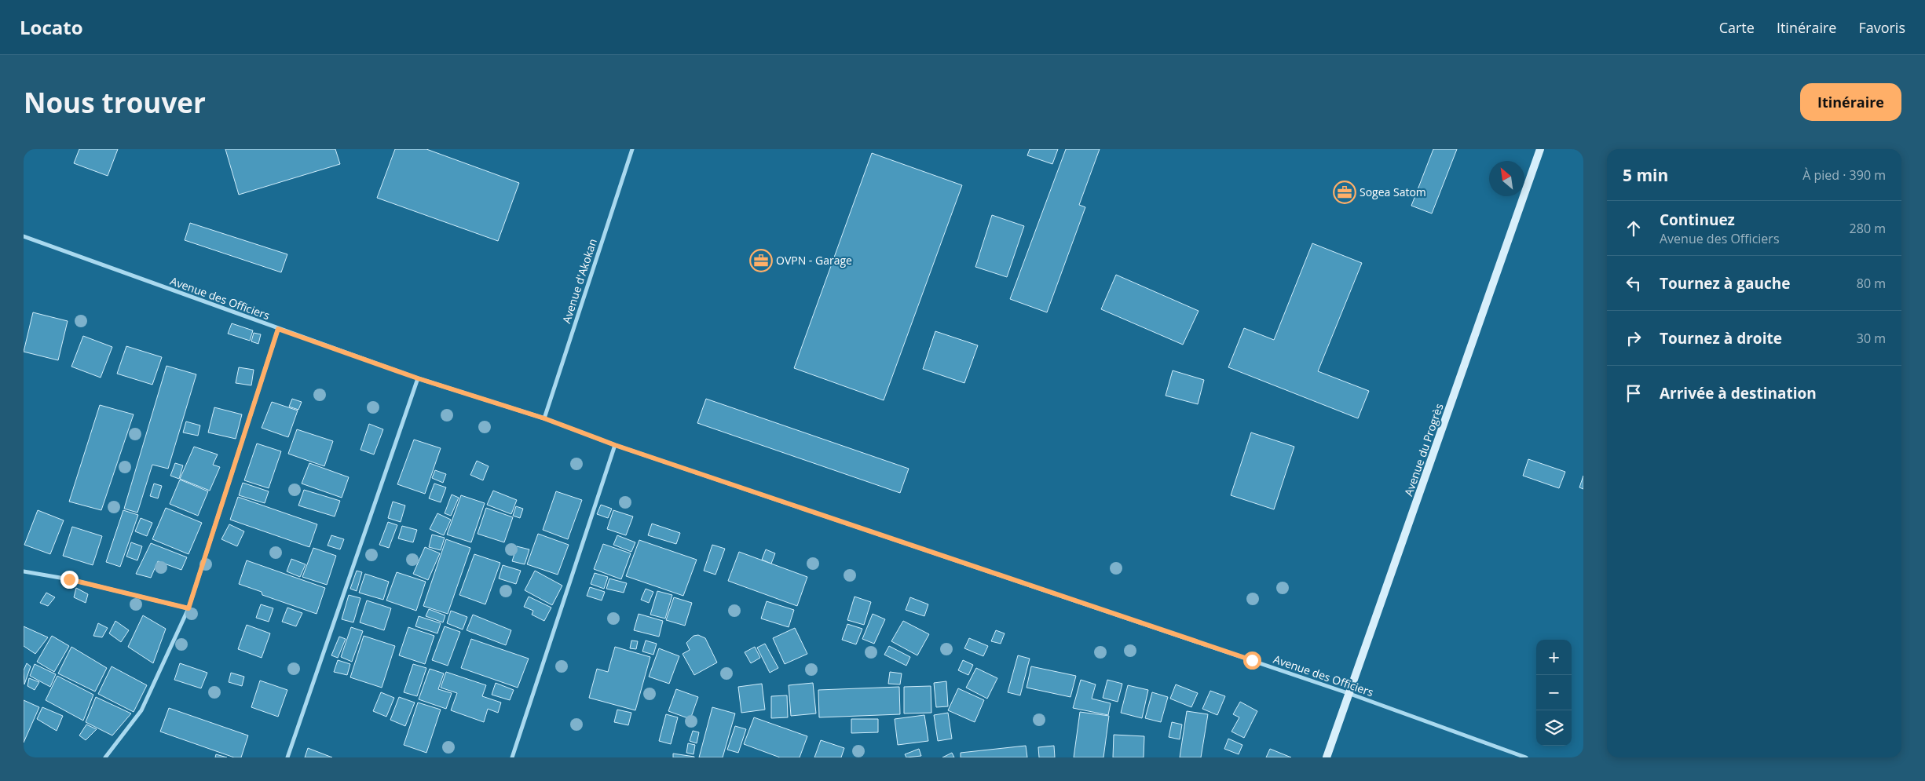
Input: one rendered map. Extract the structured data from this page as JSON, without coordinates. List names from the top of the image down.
{
  "streets": {
    "street": ["Avenue d'Akokan", "Avenue des Officiers", "Avenue du Progrès"]
  },
  "crossings": [
    ["Avenue d'Akokan", "Avenue des Officiers"],
    ["Avenue des Officiers", "Avenue du Progrès"]
  ],
  "places": {
    "office": ["Sogea Satom", "OVPN - Garage"]
  },
  "north": "top left",
  "page": {
    "header": "Locato",
    "nav": ["Carte", "Itinéraire", "Favoris"],
    "buttons": "Itinéraire",
    "title": "Nous trouver",
    "heading": ["5 min", "À pied · 390 m"],
    "list": [
      ["Continuez", "Avenue des Officiers", "280 m"],
      ["Tournez à gauche", "80 m"],
      ["Tournez à droite", "30 m"],
      "Arrivée à destination"
    ],
    "map_buttons": ["+", "−"]
  }
}
